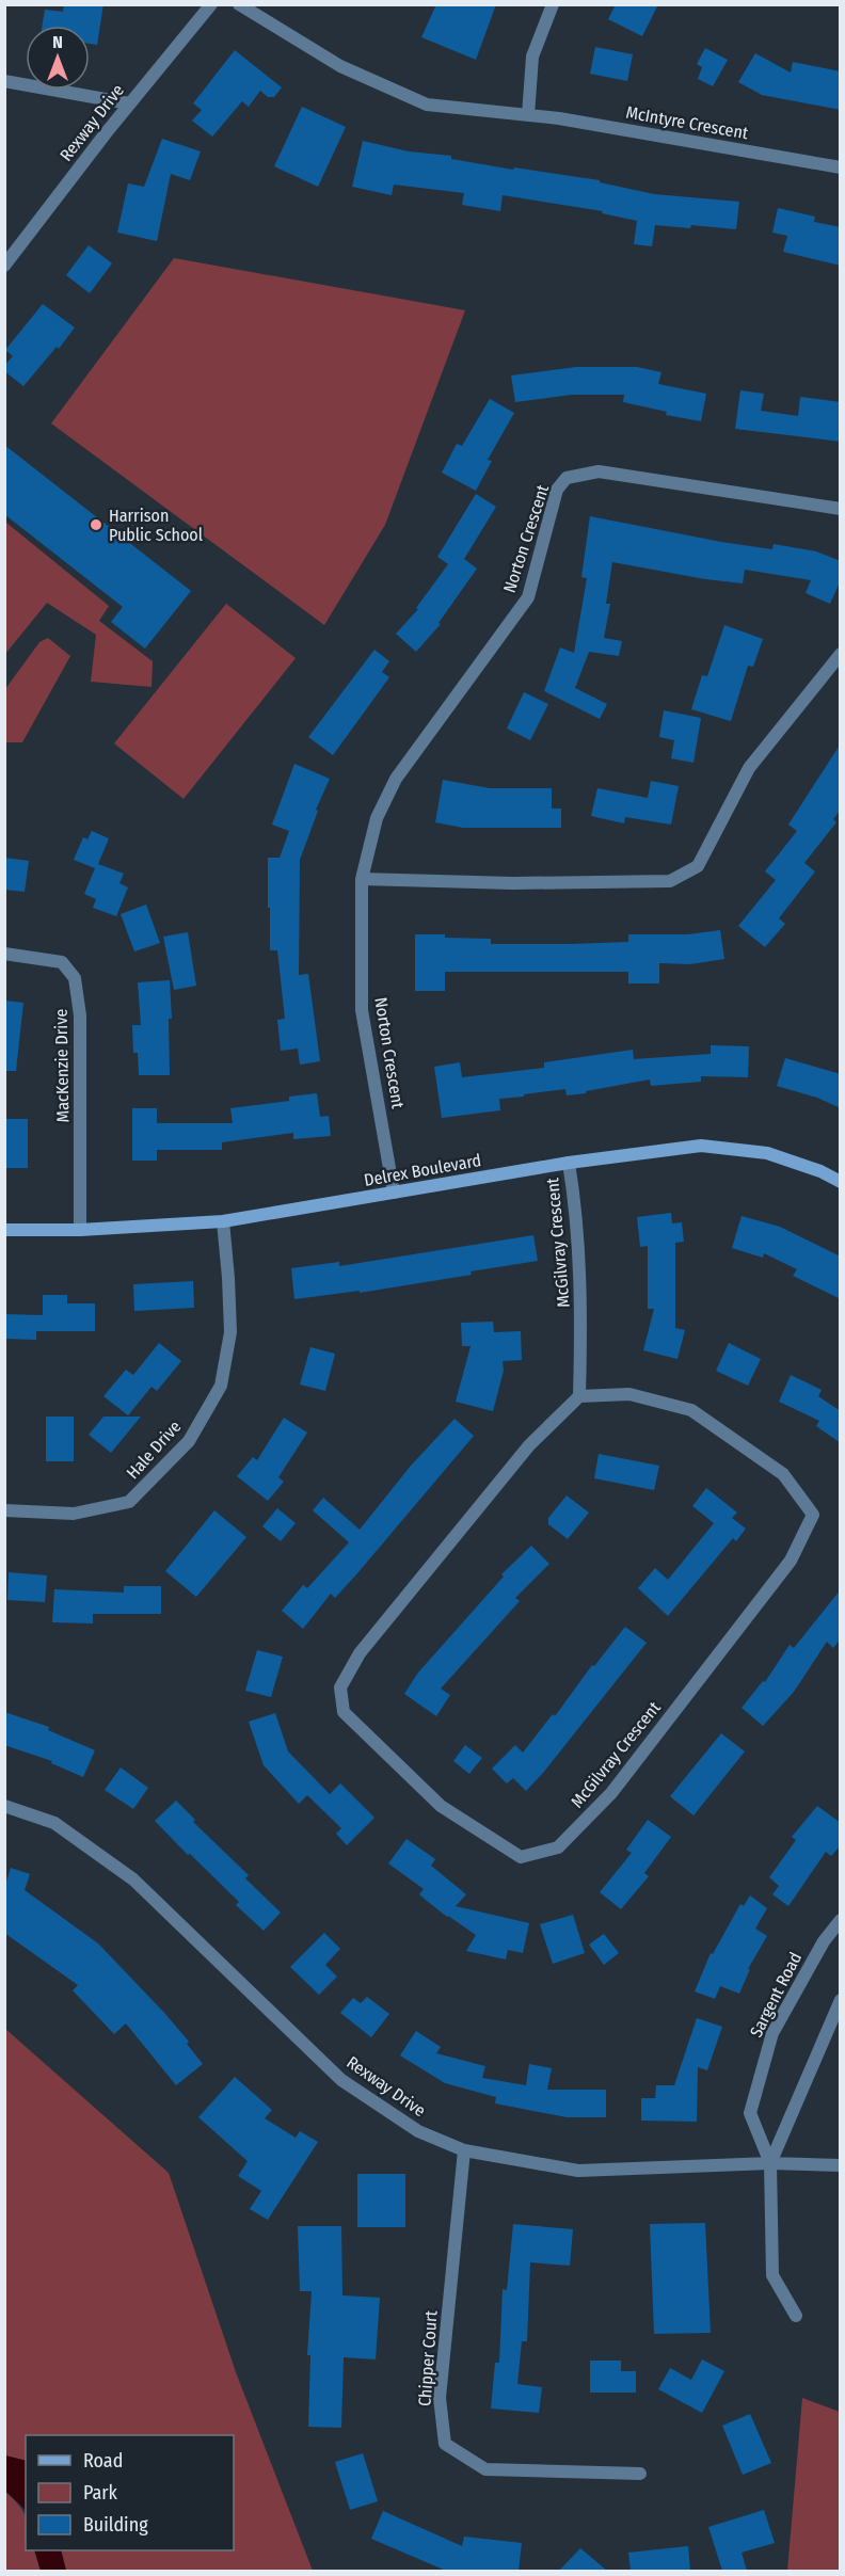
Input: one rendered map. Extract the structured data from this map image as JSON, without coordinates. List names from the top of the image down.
{
  "streets": {
    "street": [
      "Rexway Drive",
      "McIntyre Crescent",
      "Norton Crescent",
      "MacKenzie Drive",
      "Delrex Boulevard",
      "McGilvray Crescent",
      "Hale Drive",
      "Sargent Road",
      "Chipper Court"
    ]
  },
  "crossings": [
    ["Rexway Drive", "Sargent Road"],
    ["Rexway Drive", "Chipper Court"],
    ["Norton Crescent", "Delrex Boulevard"],
    ["MacKenzie Drive", "Delrex Boulevard"],
    ["Delrex Boulevard", "McGilvray Crescent"],
    ["Delrex Boulevard", "Hale Drive"]
  ],
  "places": ["Harrison Public School"],
  "legend": ["Road", "Park", "Building"],
  "north": "top"
}
